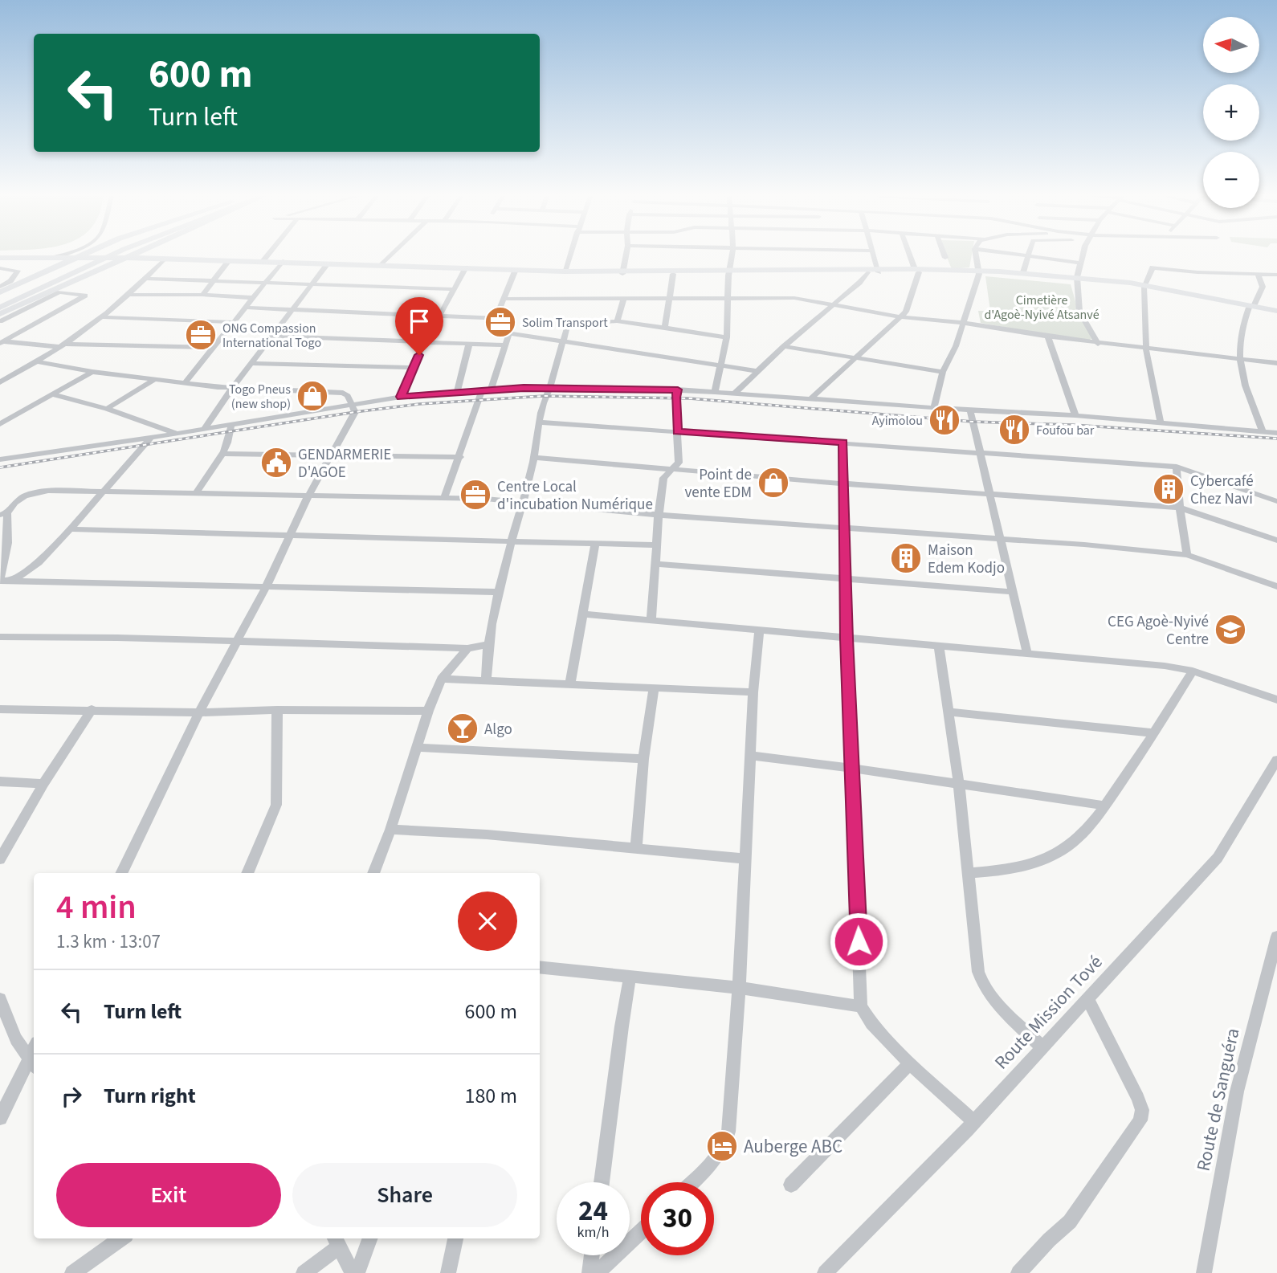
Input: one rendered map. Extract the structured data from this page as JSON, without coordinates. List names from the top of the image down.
{
  "streets": {
    "street": ["Route Mission Tové", "Route de Sanguéra"]
  },
  "parks": ["Cimetière d'Agoè-Nyivé Atsanvé"],
  "places": {
    "office": ["Solim Transport", "ONG Compassion International Togo", "Centre Local d'incubation Numérique"],
    "shop": ["Togo Pneus (new shop)", "Point de vente EDM"],
    "restaurant": ["Ayimolou", "Foufou bar"],
    "public building": ["GENDARMERIE D'AGOE"],
    "building": ["Cybercafé Chez Navi", "Maison Edem Kodjo"],
    "school or university": ["CEG Agoè-Nyivé Centre"],
    "bar": ["Algo"],
    "hotel": ["Auberge ABC"]
  },
  "north": "left",
  "page": {
    "map_buttons": ["+", "−"],
    "turn": ["600 m", "Turn left"],
    "heading": ["4 min", "1.3 km · 13:07"],
    "list": [
      {
        "name": "Turn left",
        "value": "600 m"
      },
      {
        "name": "Turn right",
        "value": "180 m"
      }
    ],
    "buttons": ["Exit", "Share"],
    "speed": "24 km/h",
    "limit": "30"
  }
}
